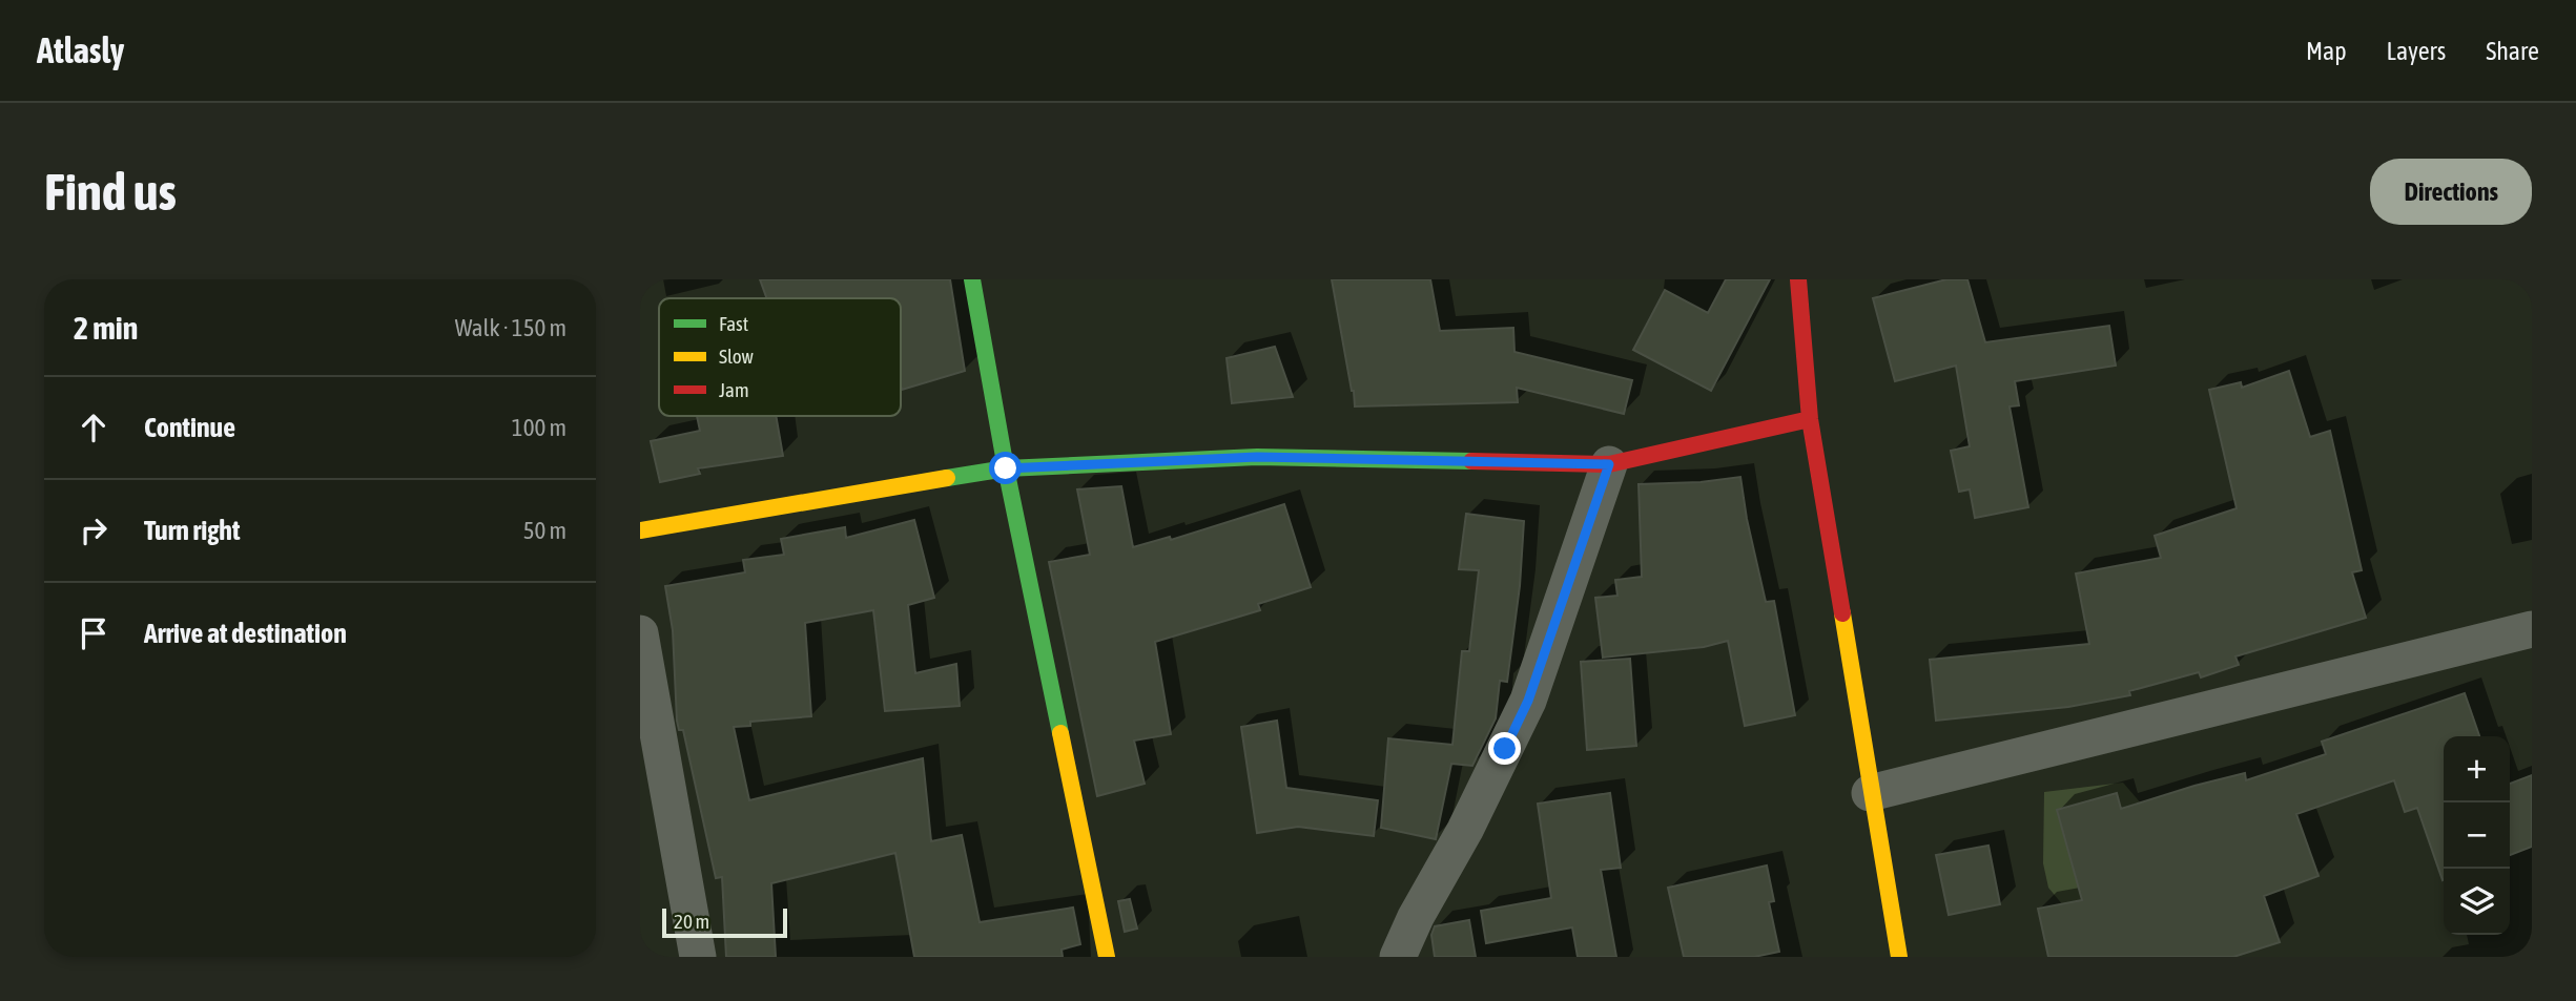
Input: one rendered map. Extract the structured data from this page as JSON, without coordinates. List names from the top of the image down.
{
  "legend": ["Fast", "Slow", "Jam"],
  "scale_bar": "20 m",
  "page": {
    "header": "Atlasly",
    "nav": ["Map", "Layers", "Share"],
    "buttons": "Directions",
    "title": "Find us",
    "heading": ["2 min", "Walk · 150 m"],
    "list": [
      ["Continue", "100 m"],
      ["Turn right", "50 m"],
      "Arrive at destination"
    ],
    "map_buttons": ["+", "−"],
    "scale": "20 m"
  }
}
